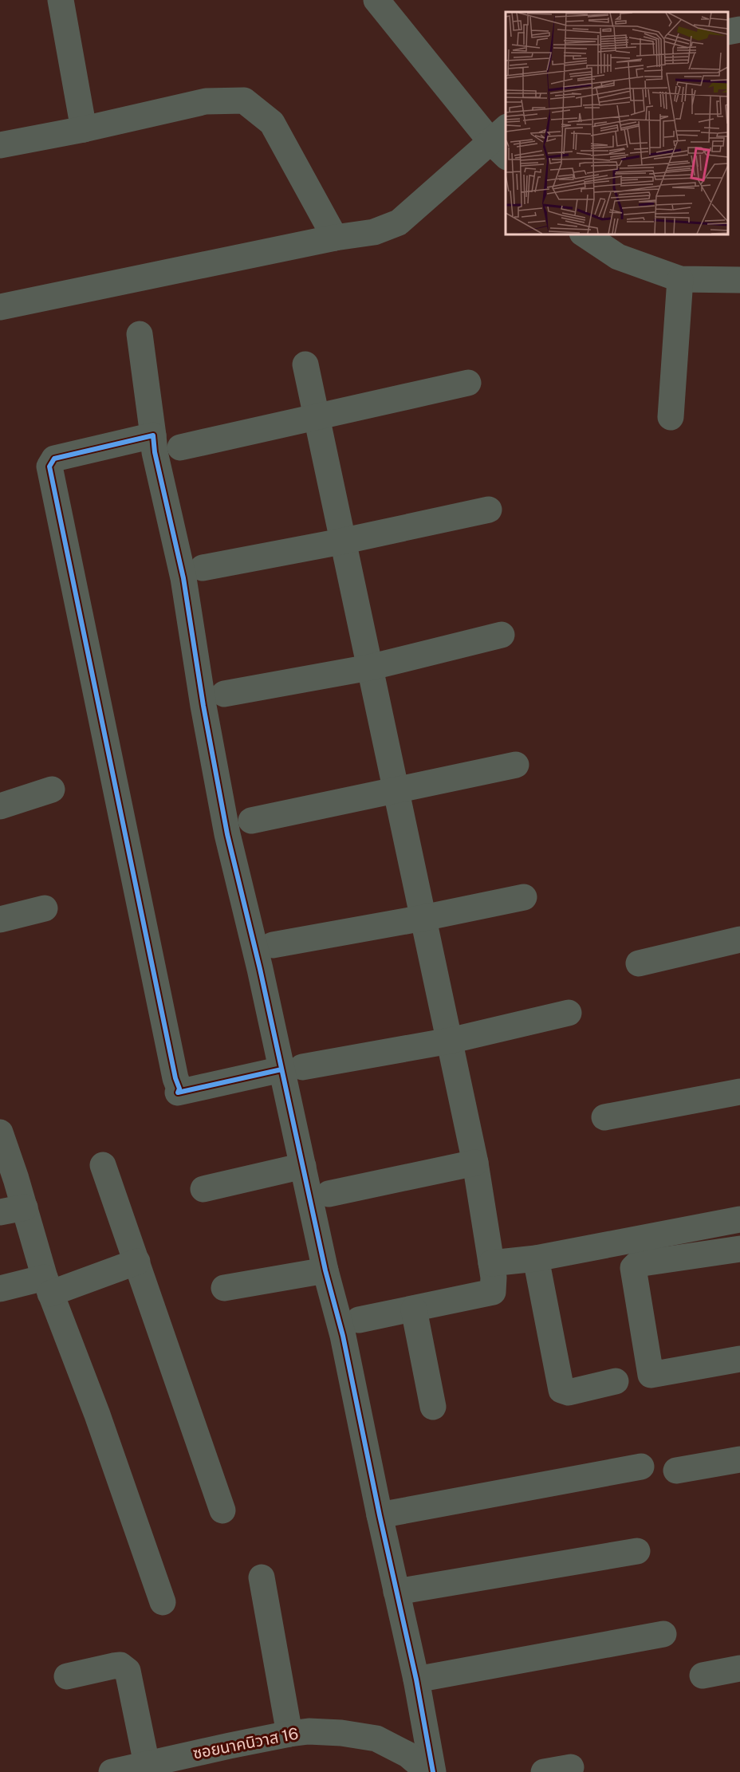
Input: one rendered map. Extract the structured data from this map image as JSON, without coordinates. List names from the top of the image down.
{
  "streets": {
    "street": ["ซอยนาคนิวาส 16"]
  }
}
